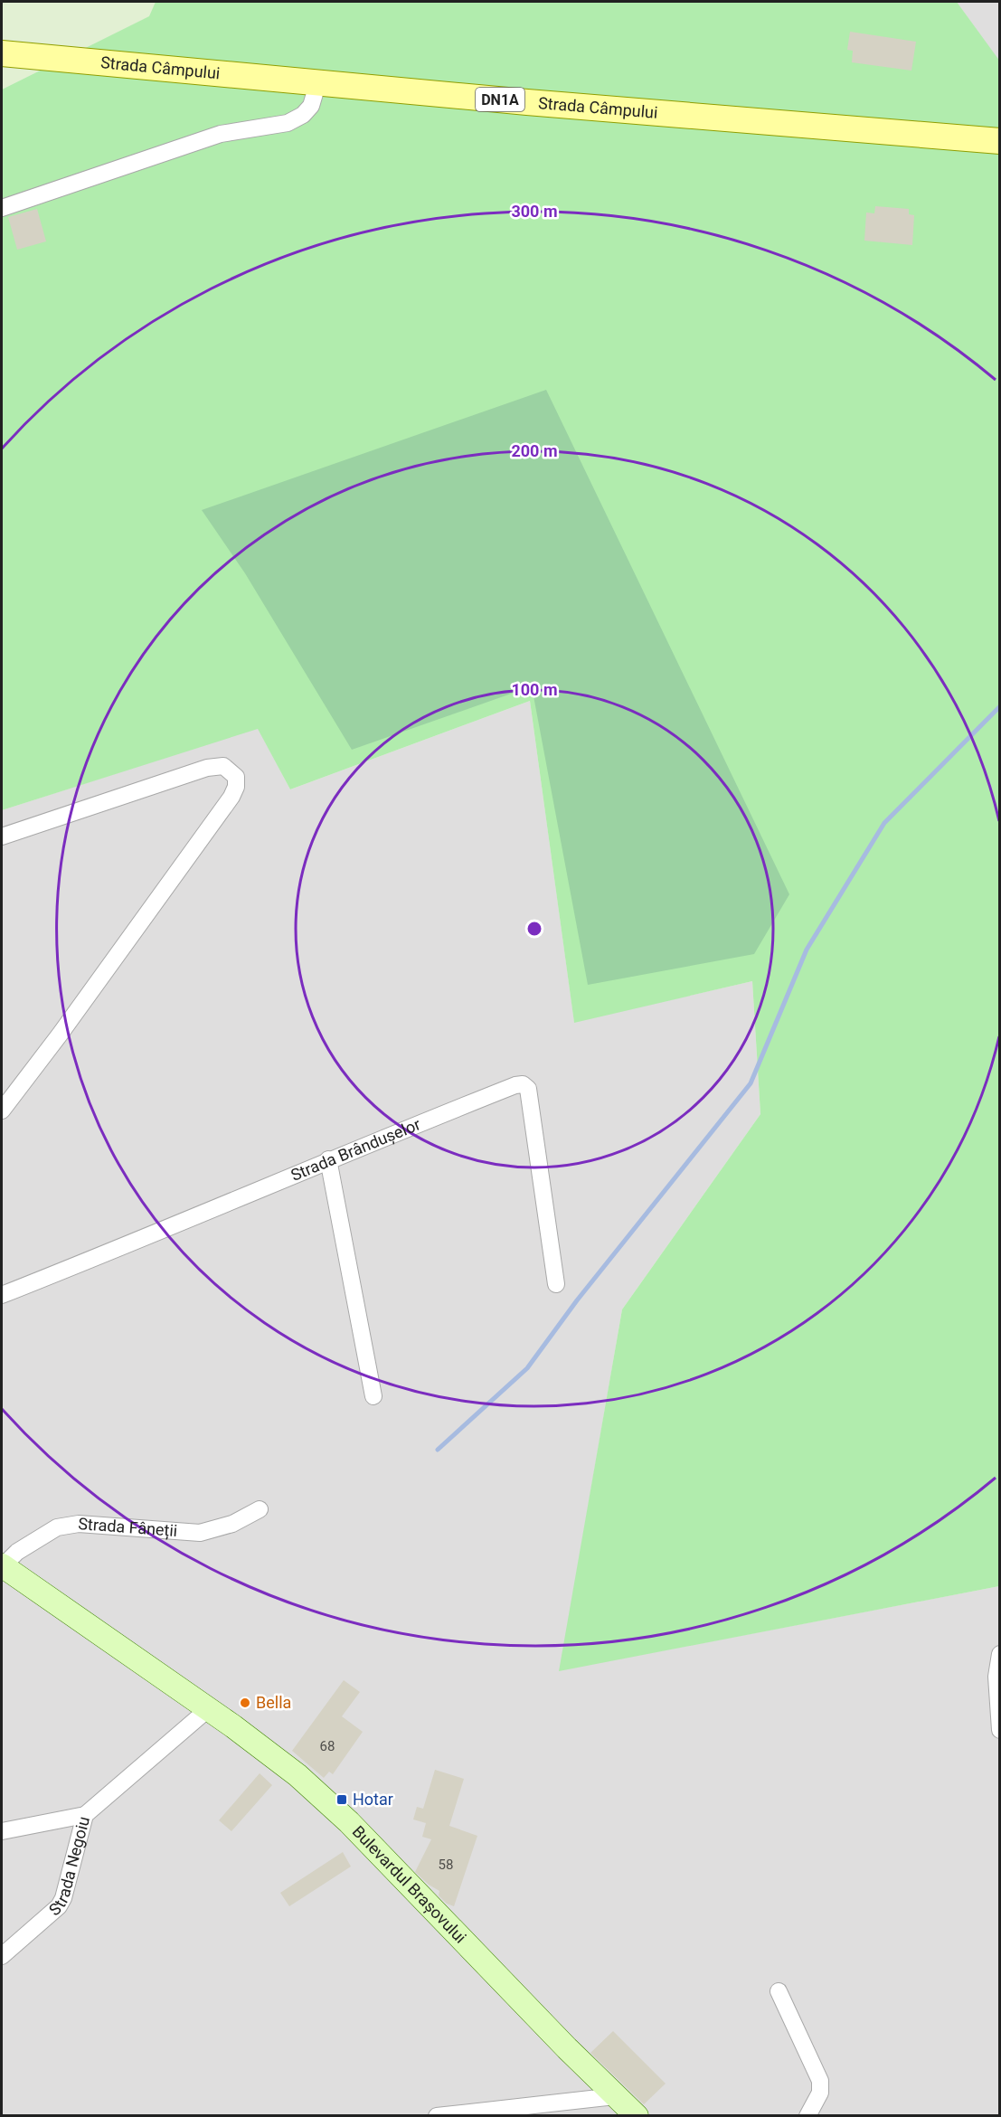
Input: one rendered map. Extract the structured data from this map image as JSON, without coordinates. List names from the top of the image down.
{
  "streets": {
    "main road": ["Strada Câmpului", "DN1A", "Bulevardul Brașovului"],
    "street": ["Strada Brândușelor", "Strada Fâneții", "Strada Negoiu"]
  },
  "crossings": [
    ["Strada Fâneții", "Bulevardul Brașovului"],
    ["Strada Negoiu", "Bulevardul Brașovului"]
  ],
  "places": {
    "other": ["Bella"],
    "transit": ["Hotar"]
  },
  "house_numbers": ["68", "58"],
  "rings": ["300 m", "200 m", "100 m"]
}
